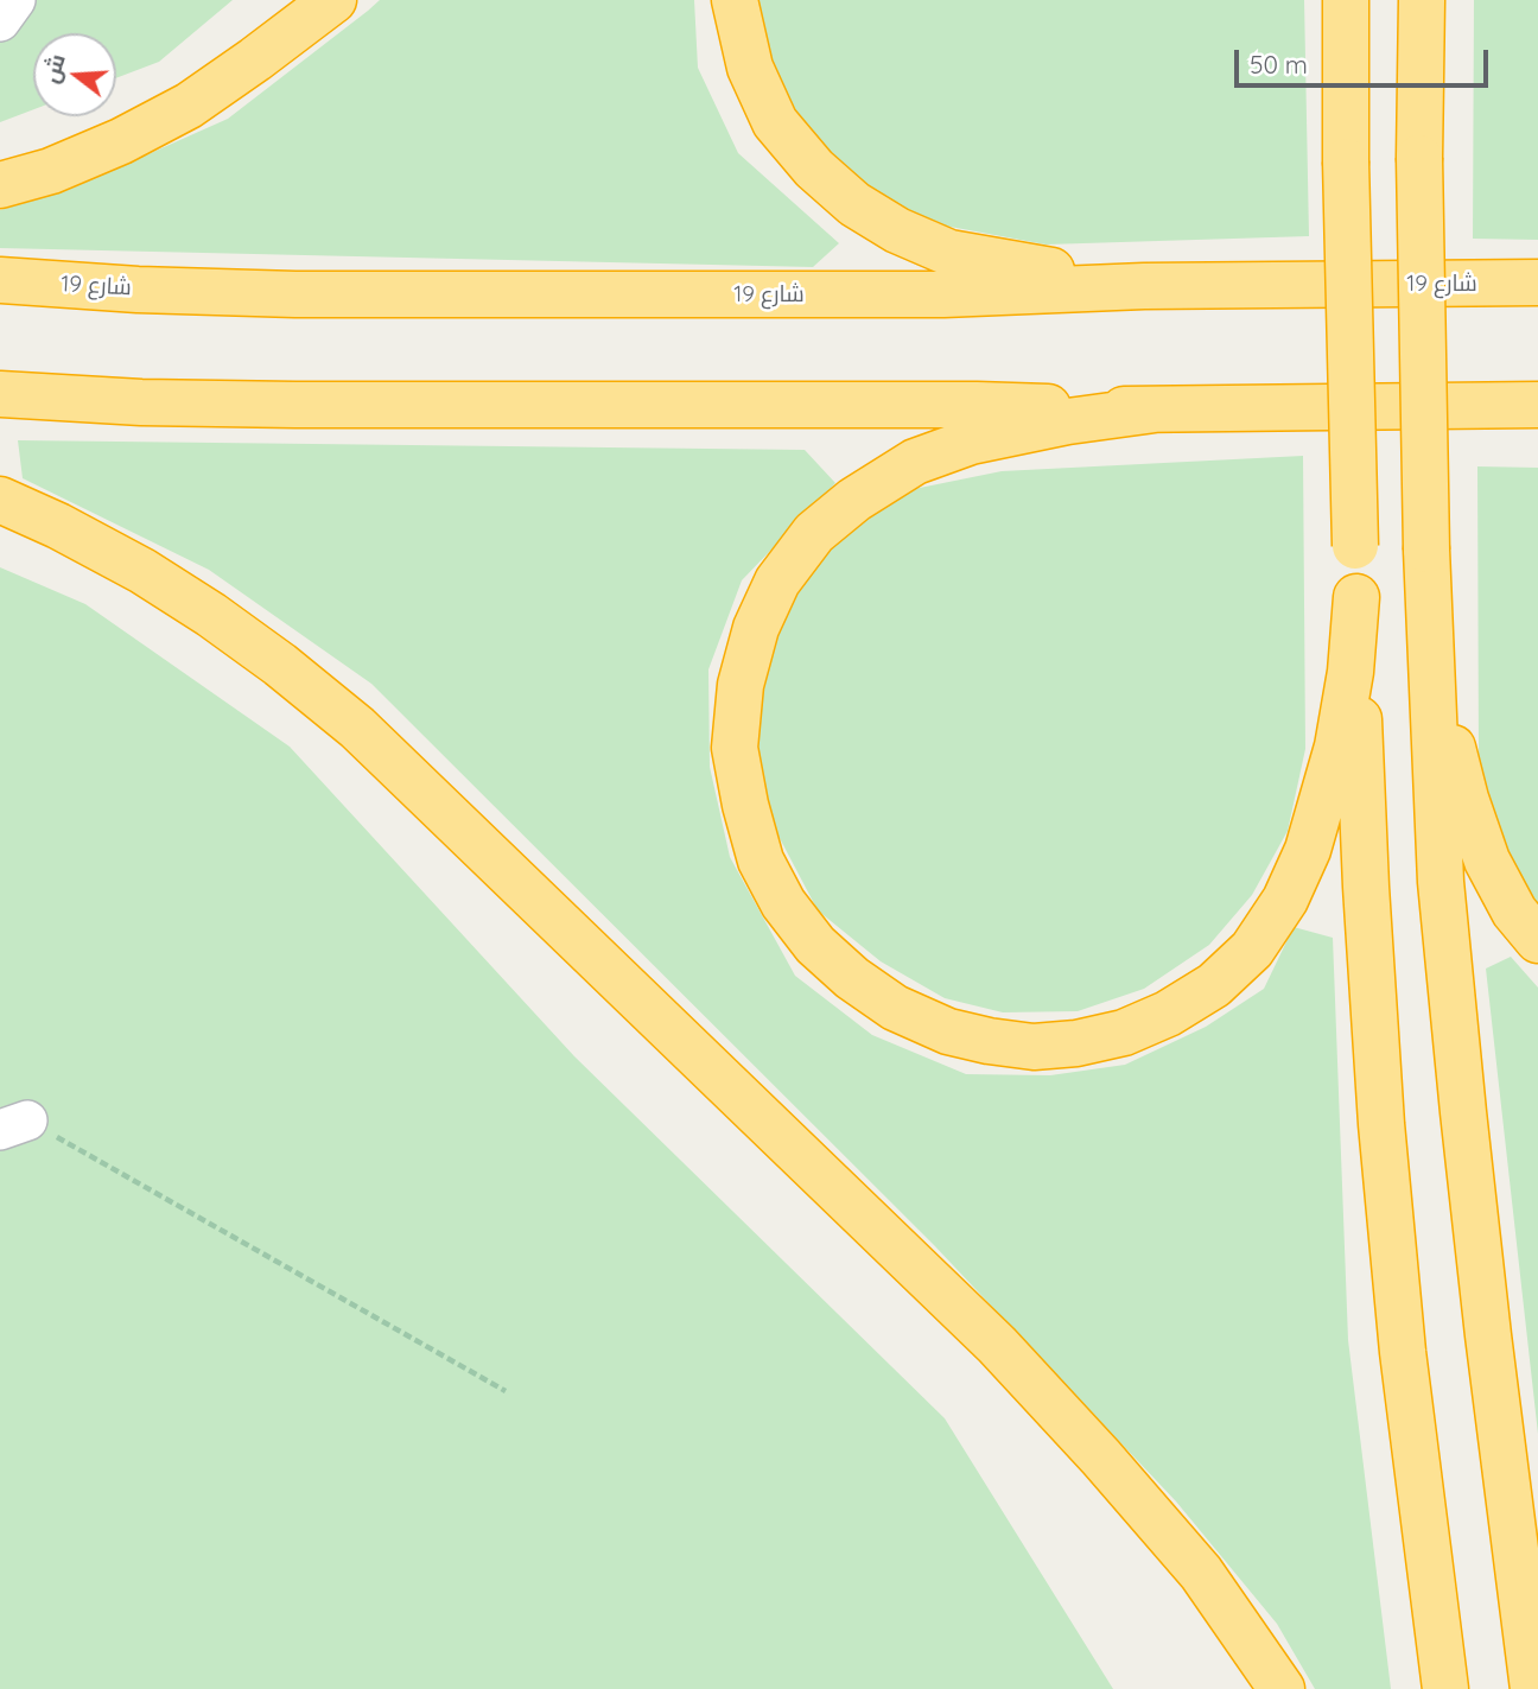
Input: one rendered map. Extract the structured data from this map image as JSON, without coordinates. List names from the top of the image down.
{
  "streets": {
    "highway": ["شارع 19"]
  },
  "scale_bar": "50 m",
  "north": "left"
}
